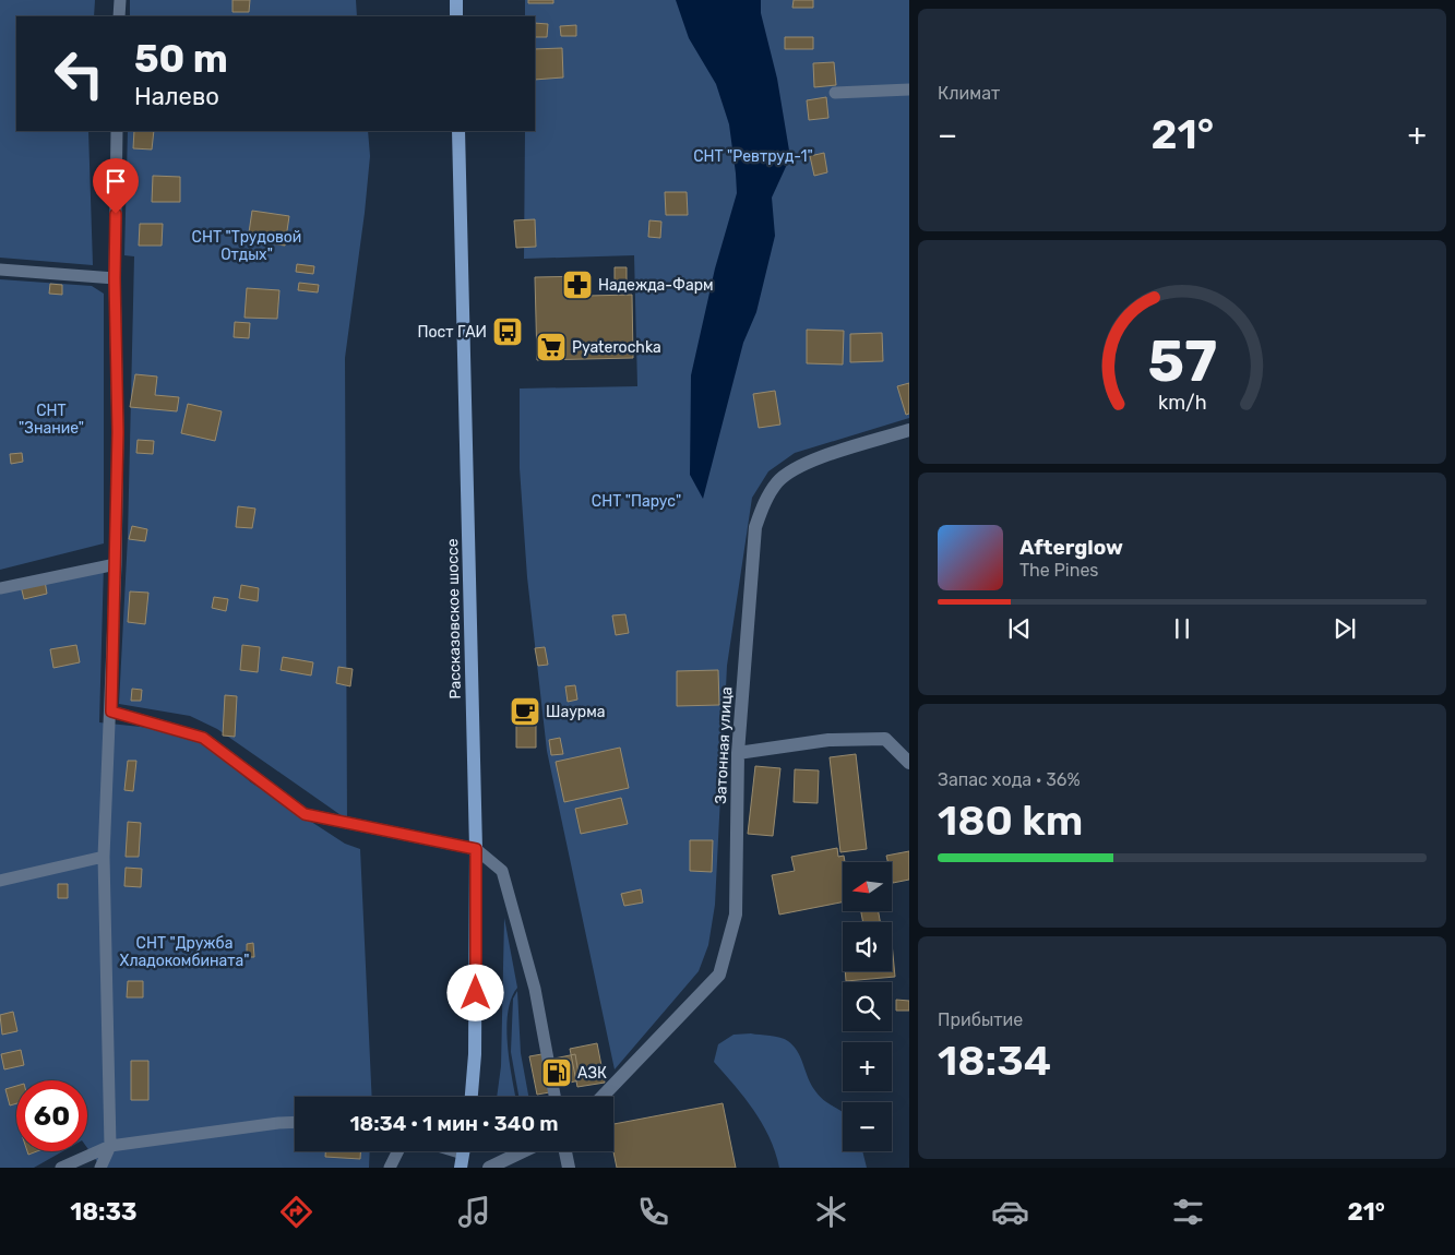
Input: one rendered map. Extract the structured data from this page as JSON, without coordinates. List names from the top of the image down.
{
  "streets": {
    "main road": ["Рассказовское шоссе"],
    "street": ["Затонная улица"]
  },
  "parks": [
    "СНТ \"Ревтруд-1\"",
    "СНТ \"Трудовой Отдых\"",
    "СНТ \"Знание\"",
    "СНТ \"Парус\"",
    "СНТ \"Дружба Хладокомбината\""
  ],
  "places": {
    "pharmacy": ["Надежда-Фарм"],
    "bus stop": ["Пост ГАИ"],
    "supermarket": ["Pyaterochka"],
    "cafe": ["Шаурма"],
    "fuel station": ["АЗК"]
  },
  "north": "left",
  "page": {
    "tile": [
      "Климат",
      ["Запас хода · 36%", "180 km"],
      ["Прибытие", "18:34"]
    ],
    "turn": ["50 m", "Налево"],
    "heat": ["−", "21°", "+"],
    "song": ["Afterglow", "The Pines"],
    "map_buttons": ["+", "−"],
    "limit": "60",
    "trip": "18:34 · 1 мин · 340 m",
    "tabs": ["18:33", "21°"],
    "gauge": ["57", "km/h"]
  }
}
